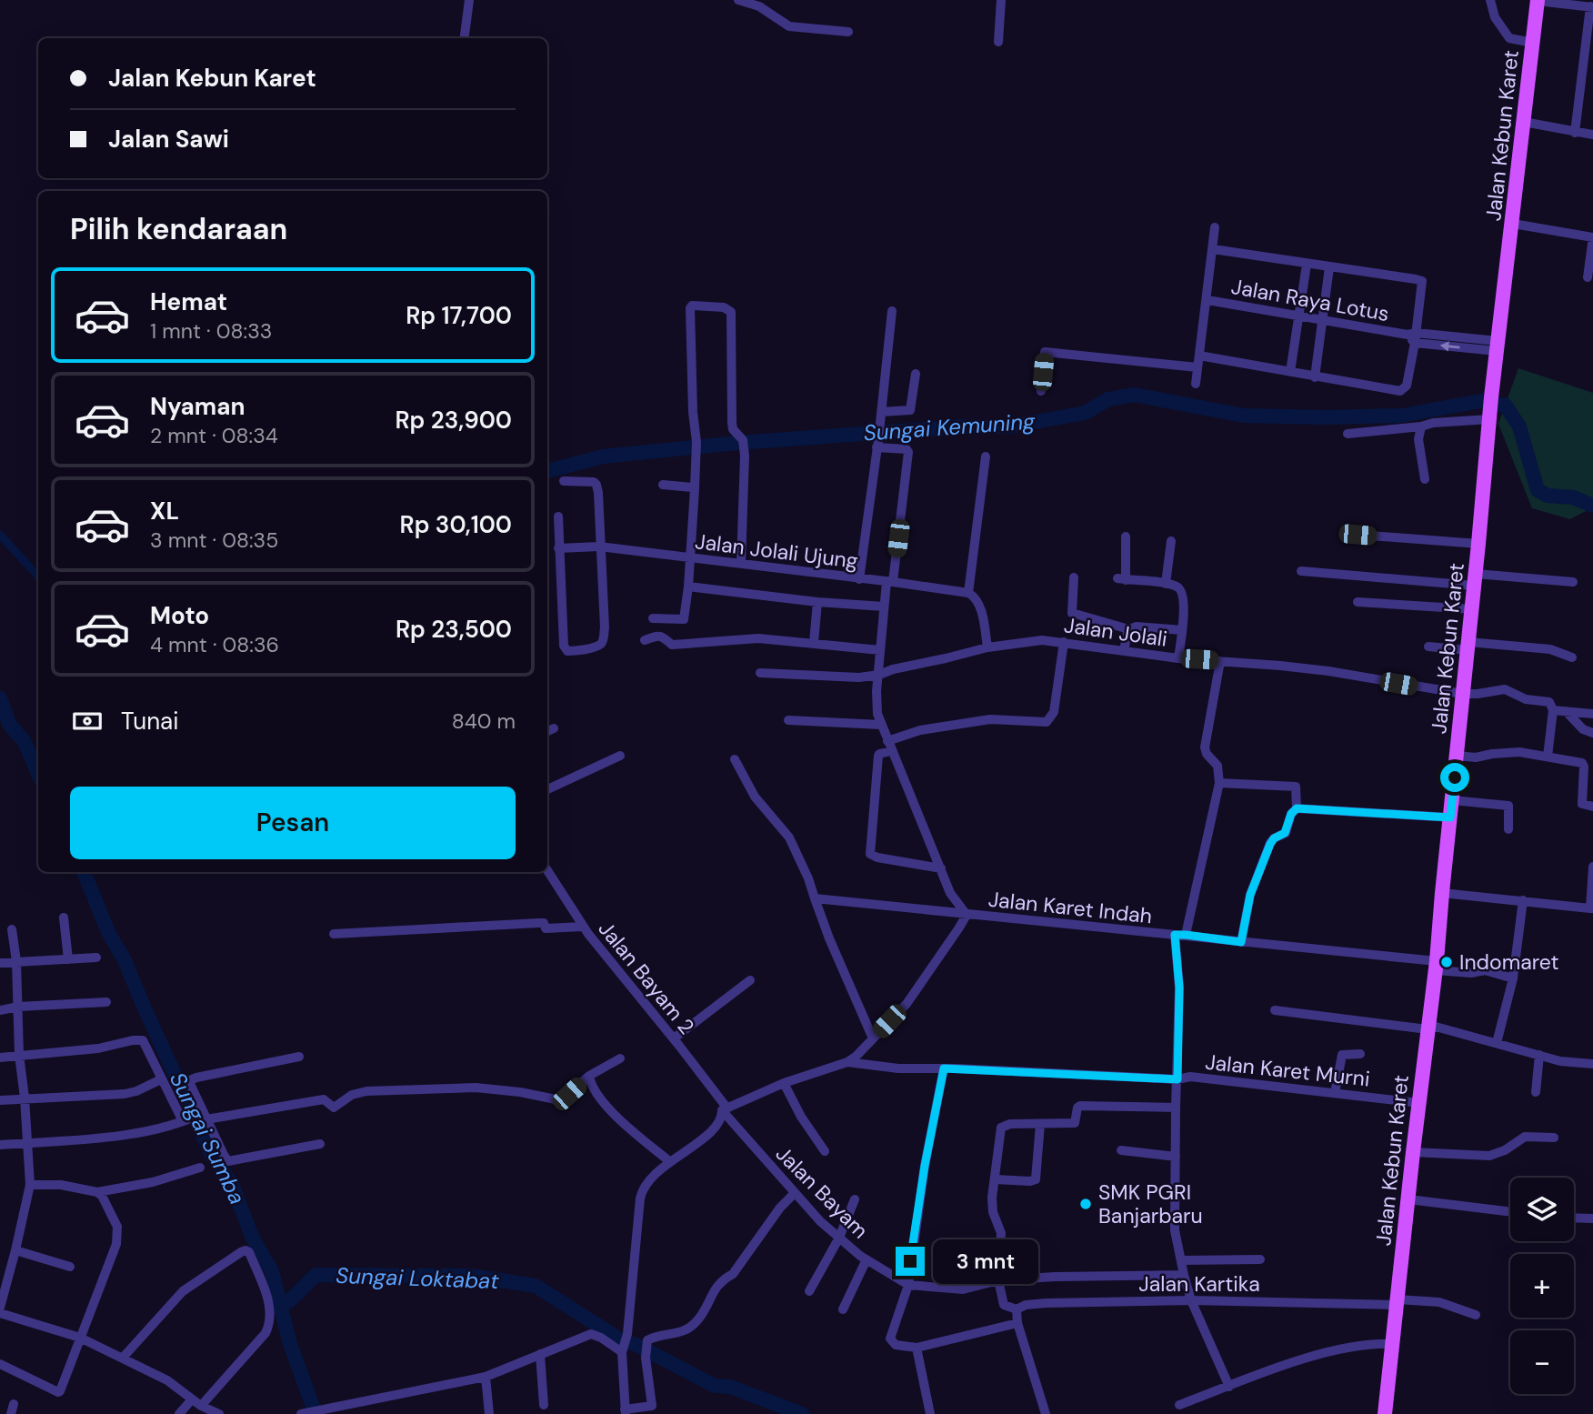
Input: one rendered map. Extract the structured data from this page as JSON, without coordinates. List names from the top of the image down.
{
  "streets": {
    "main road": ["Jalan Kebun Karet"],
    "street": [
      "Jalan Raya Lotus",
      "Jalan Jolali Ujung",
      "Jalan Jolali",
      "Jalan Karet Indah",
      "Jalan Bayam 2",
      "Jalan Karet Murni",
      "Jalan Bayam",
      "Jalan Kartika"
    ]
  },
  "crossings": [
    ["Jalan Kebun Karet", "Jalan Raya Lotus"],
    ["Jalan Kebun Karet", "Jalan Jolali"],
    ["Jalan Kebun Karet", "Jalan Karet Indah"],
    ["Jalan Kebun Karet", "Jalan Karet Murni"],
    ["Jalan Kebun Karet", "Jalan Kartika"],
    ["Jalan Bayam 2", "Jalan Bayam"]
  ],
  "water": ["Sungai Kemuning", "Sungai Sumba", "Sungai Loktabat"],
  "places": ["Indomaret", "SMK PGRI Banjarbaru"],
  "page": {
    "banner": ["Jalan Kebun Karet", "Jalan Sawi"],
    "heading": "Pilih kendaraan",
    "list": [
      {
        "name": "Hemat",
        "note": "1 mnt · 08:33",
        "value": "Rp 17,700"
      },
      {
        "name": "Nyaman",
        "note": "2 mnt · 08:34",
        "value": "Rp 23,900"
      },
      {
        "name": "XL",
        "note": "3 mnt · 08:35",
        "value": "Rp 30,100"
      },
      {
        "name": "Moto",
        "note": "4 mnt · 08:36",
        "value": "Rp 23,500"
      }
    ],
    "pay": ["Tunai", "840 m"],
    "buttons": "Pesan",
    "map_buttons": ["+", "−"],
    "bubble": "3 mnt"
  }
}
